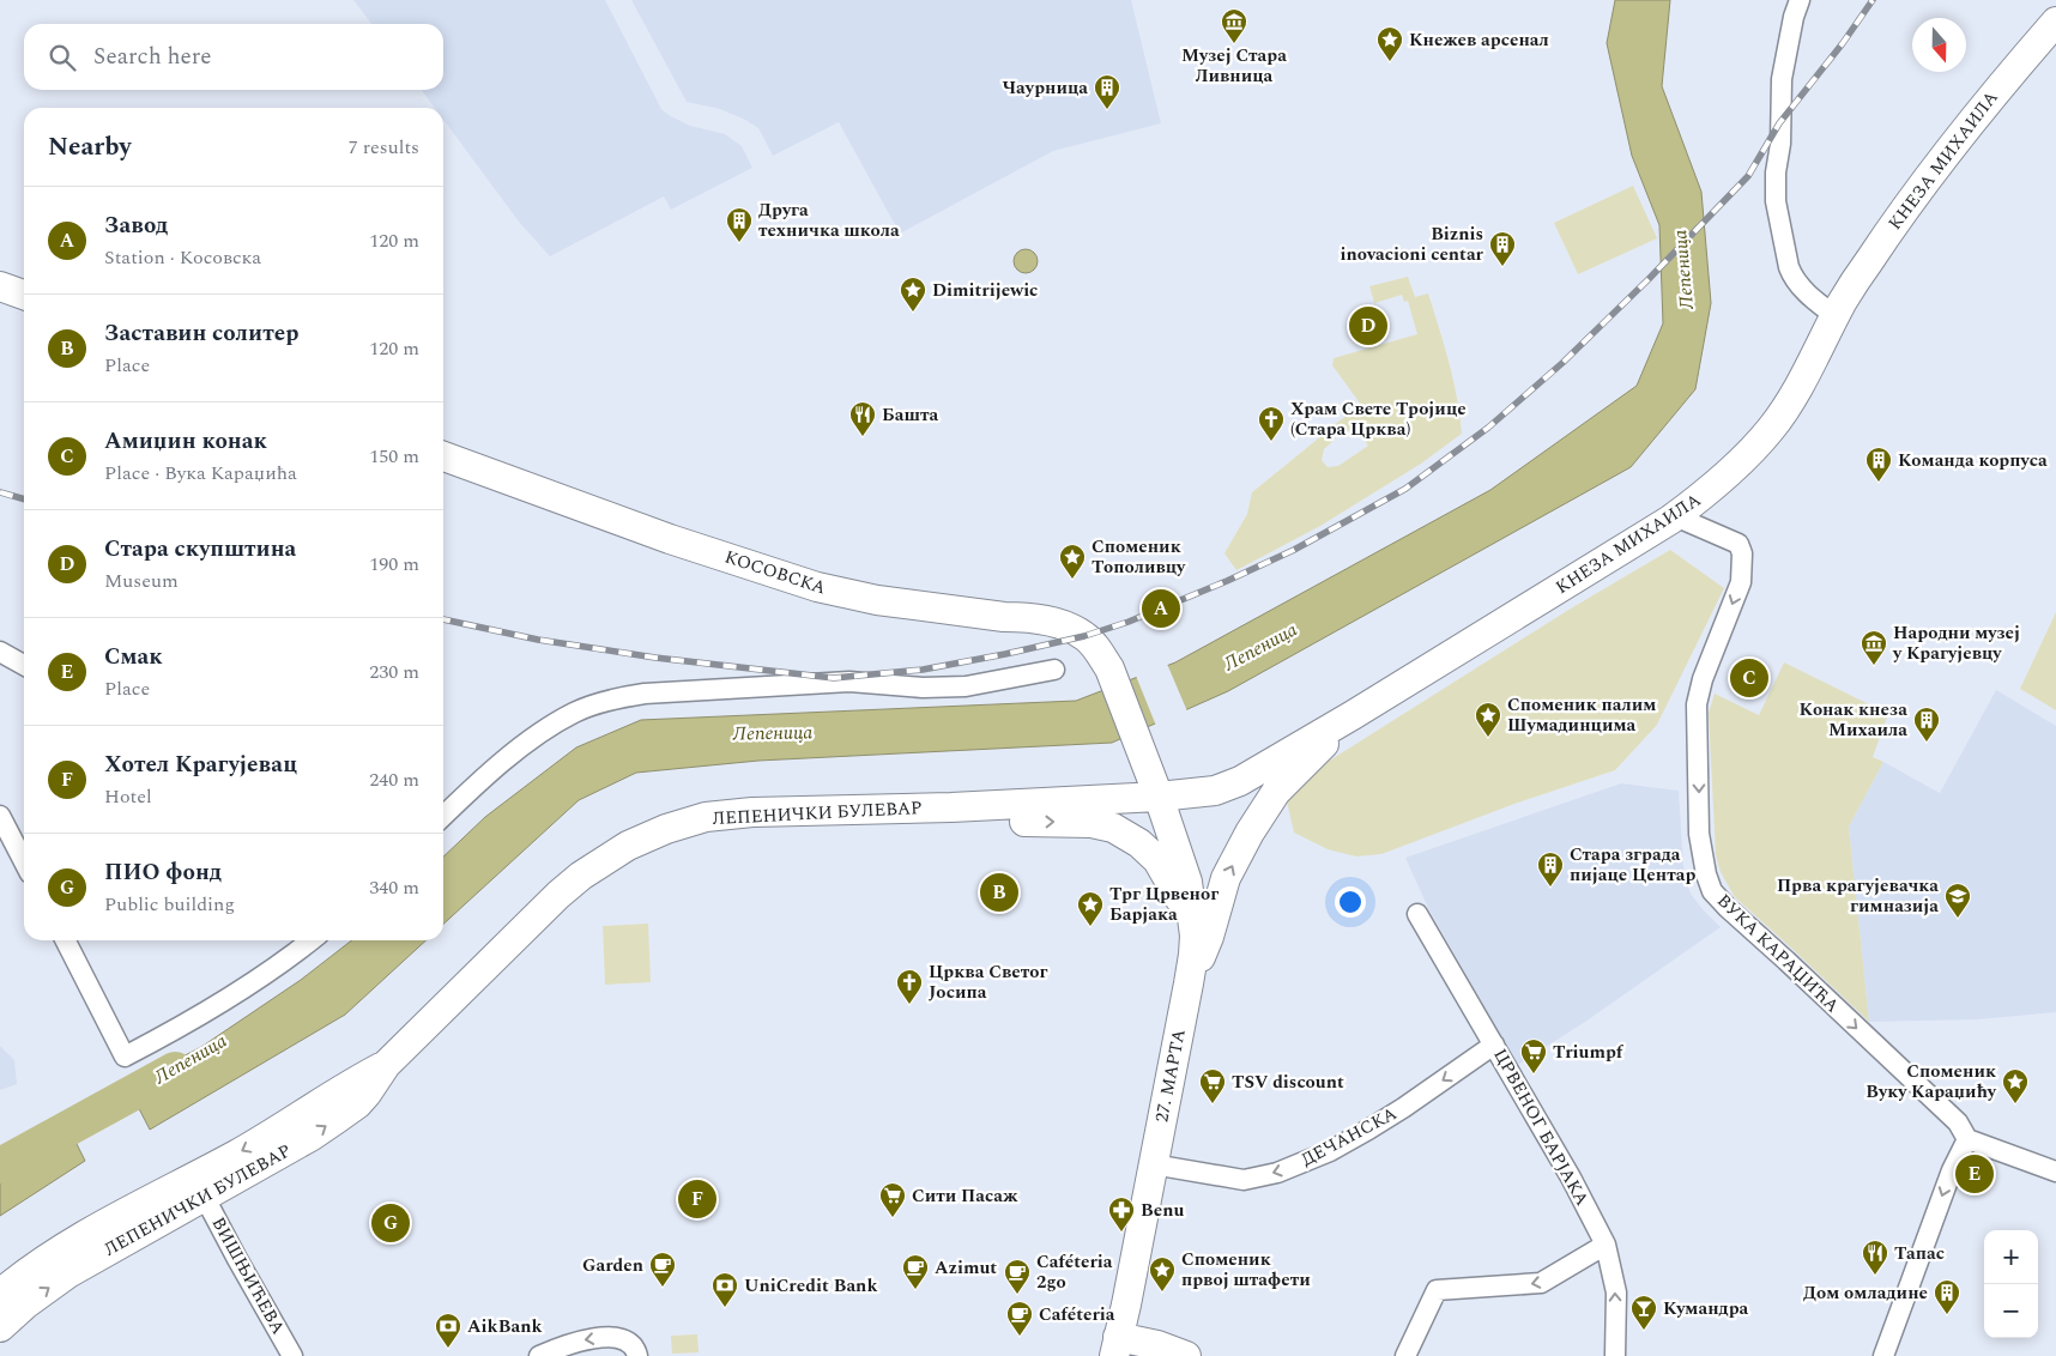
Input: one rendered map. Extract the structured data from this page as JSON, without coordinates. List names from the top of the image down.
{
  "streets": {
    "main road": [
      "КНЕЗА МИХАИЛА",
      "КОСОВСКА",
      "ЛЕПЕНИЧКИ БУЛЕВАР",
      "27. МАРТА"
    ],
    "street": [
      "ВУКА КАРАЏИЋА",
      "ЦРВЕНОГ БАРЈАКА",
      "ДЕЧАНСКА",
      "ВИШЊИЋЕВА"
    ]
  },
  "crossings": [
    ["КНЕЗА МИХАИЛА", "ЛЕПЕНИЧКИ БУЛЕВАР"],
    ["КНЕЗА МИХАИЛА", "ВУКА КАРАЏИЋА"],
    ["КНЕЗА МИХАИЛА", "27. МАРТА"],
    ["КОСОВСКА", "27. МАРТА"],
    ["ЛЕПЕНИЧКИ БУЛЕВАР", "27. МАРТА"],
    ["ЛЕПЕНИЧКИ БУЛЕВАР", "ВИШЊИЋЕВА"],
    ["27. МАРТА", "ДЕЧАНСКА"],
    ["ЦРВЕНОГ БАРЈАКА", "ДЕЧАНСКА"]
  ],
  "one_way": ["ВУКА КАРАЏИЋА", "ДЕЧАНСКА"],
  "water": ["Лепеница"],
  "places": {
    "museum": ["Музеј Стара Ливница", "Народни музеј у Крагујевцу"],
    "place": [
      "Кнежев арсенал",
      "Dimitrijewic",
      "Споменик Тополивцу",
      "Споменик палим Шумадинцима",
      "Трг Црвеног Барјака",
      "Споменик Вуку Караџићу",
      "Споменик првој штафети"
    ],
    "building": [
      "Чаурница",
      "Друга техничка школа",
      "Biznis inovacioni centar",
      "Команда корпуса",
      "Конак кнеза Михаила",
      "Стара зграда пијаце Центар",
      "Дом омладине"
    ],
    "restaurant": ["Башта", "Тапас"],
    "church": ["Храм Свете Тројице (Стара Црква)", "Црква Светог Јосипа"],
    "school or university": ["Прва крагујевачка гимназија"],
    "supermarket": ["Triumpf", "TSV discount", "Сити Пасаж"],
    "pharmacy": ["Benu"],
    "cafe": [
      "Garden",
      "Azimut",
      "Caféteria 2go",
      "Caféteria"
    ],
    "bank": ["UniCredit Bank", "AikBank"],
    "bar": ["Кумандра"]
  },
  "north": "bottom",
  "page": {
    "search": "Search here",
    "heading": ["Nearby", "7 results"],
    "list": [
      {
        "mark": "A",
        "name": "Завод",
        "note": "Station · Косовска",
        "value": "120 m"
      },
      {
        "mark": "B",
        "name": "Заставин солитер",
        "note": "Place",
        "value": "120 m"
      },
      {
        "mark": "C",
        "name": "Амиџин конак",
        "note": "Place · Вука Караџића",
        "value": "150 m"
      },
      {
        "mark": "D",
        "name": "Стара скупштина",
        "note": "Museum",
        "value": "190 m"
      },
      {
        "mark": "E",
        "name": "Смак",
        "note": "Place",
        "value": "230 m"
      },
      {
        "mark": "F",
        "name": "Хотел Крагујевац",
        "note": "Hotel",
        "value": "240 m"
      },
      {
        "mark": "G",
        "name": "ПИО фонд",
        "note": "Public building",
        "value": "340 m"
      }
    ],
    "pins": [
      "D",
      "A",
      "C",
      "B",
      "E",
      "F",
      "G"
    ],
    "map_buttons": ["+", "−"]
  }
}
